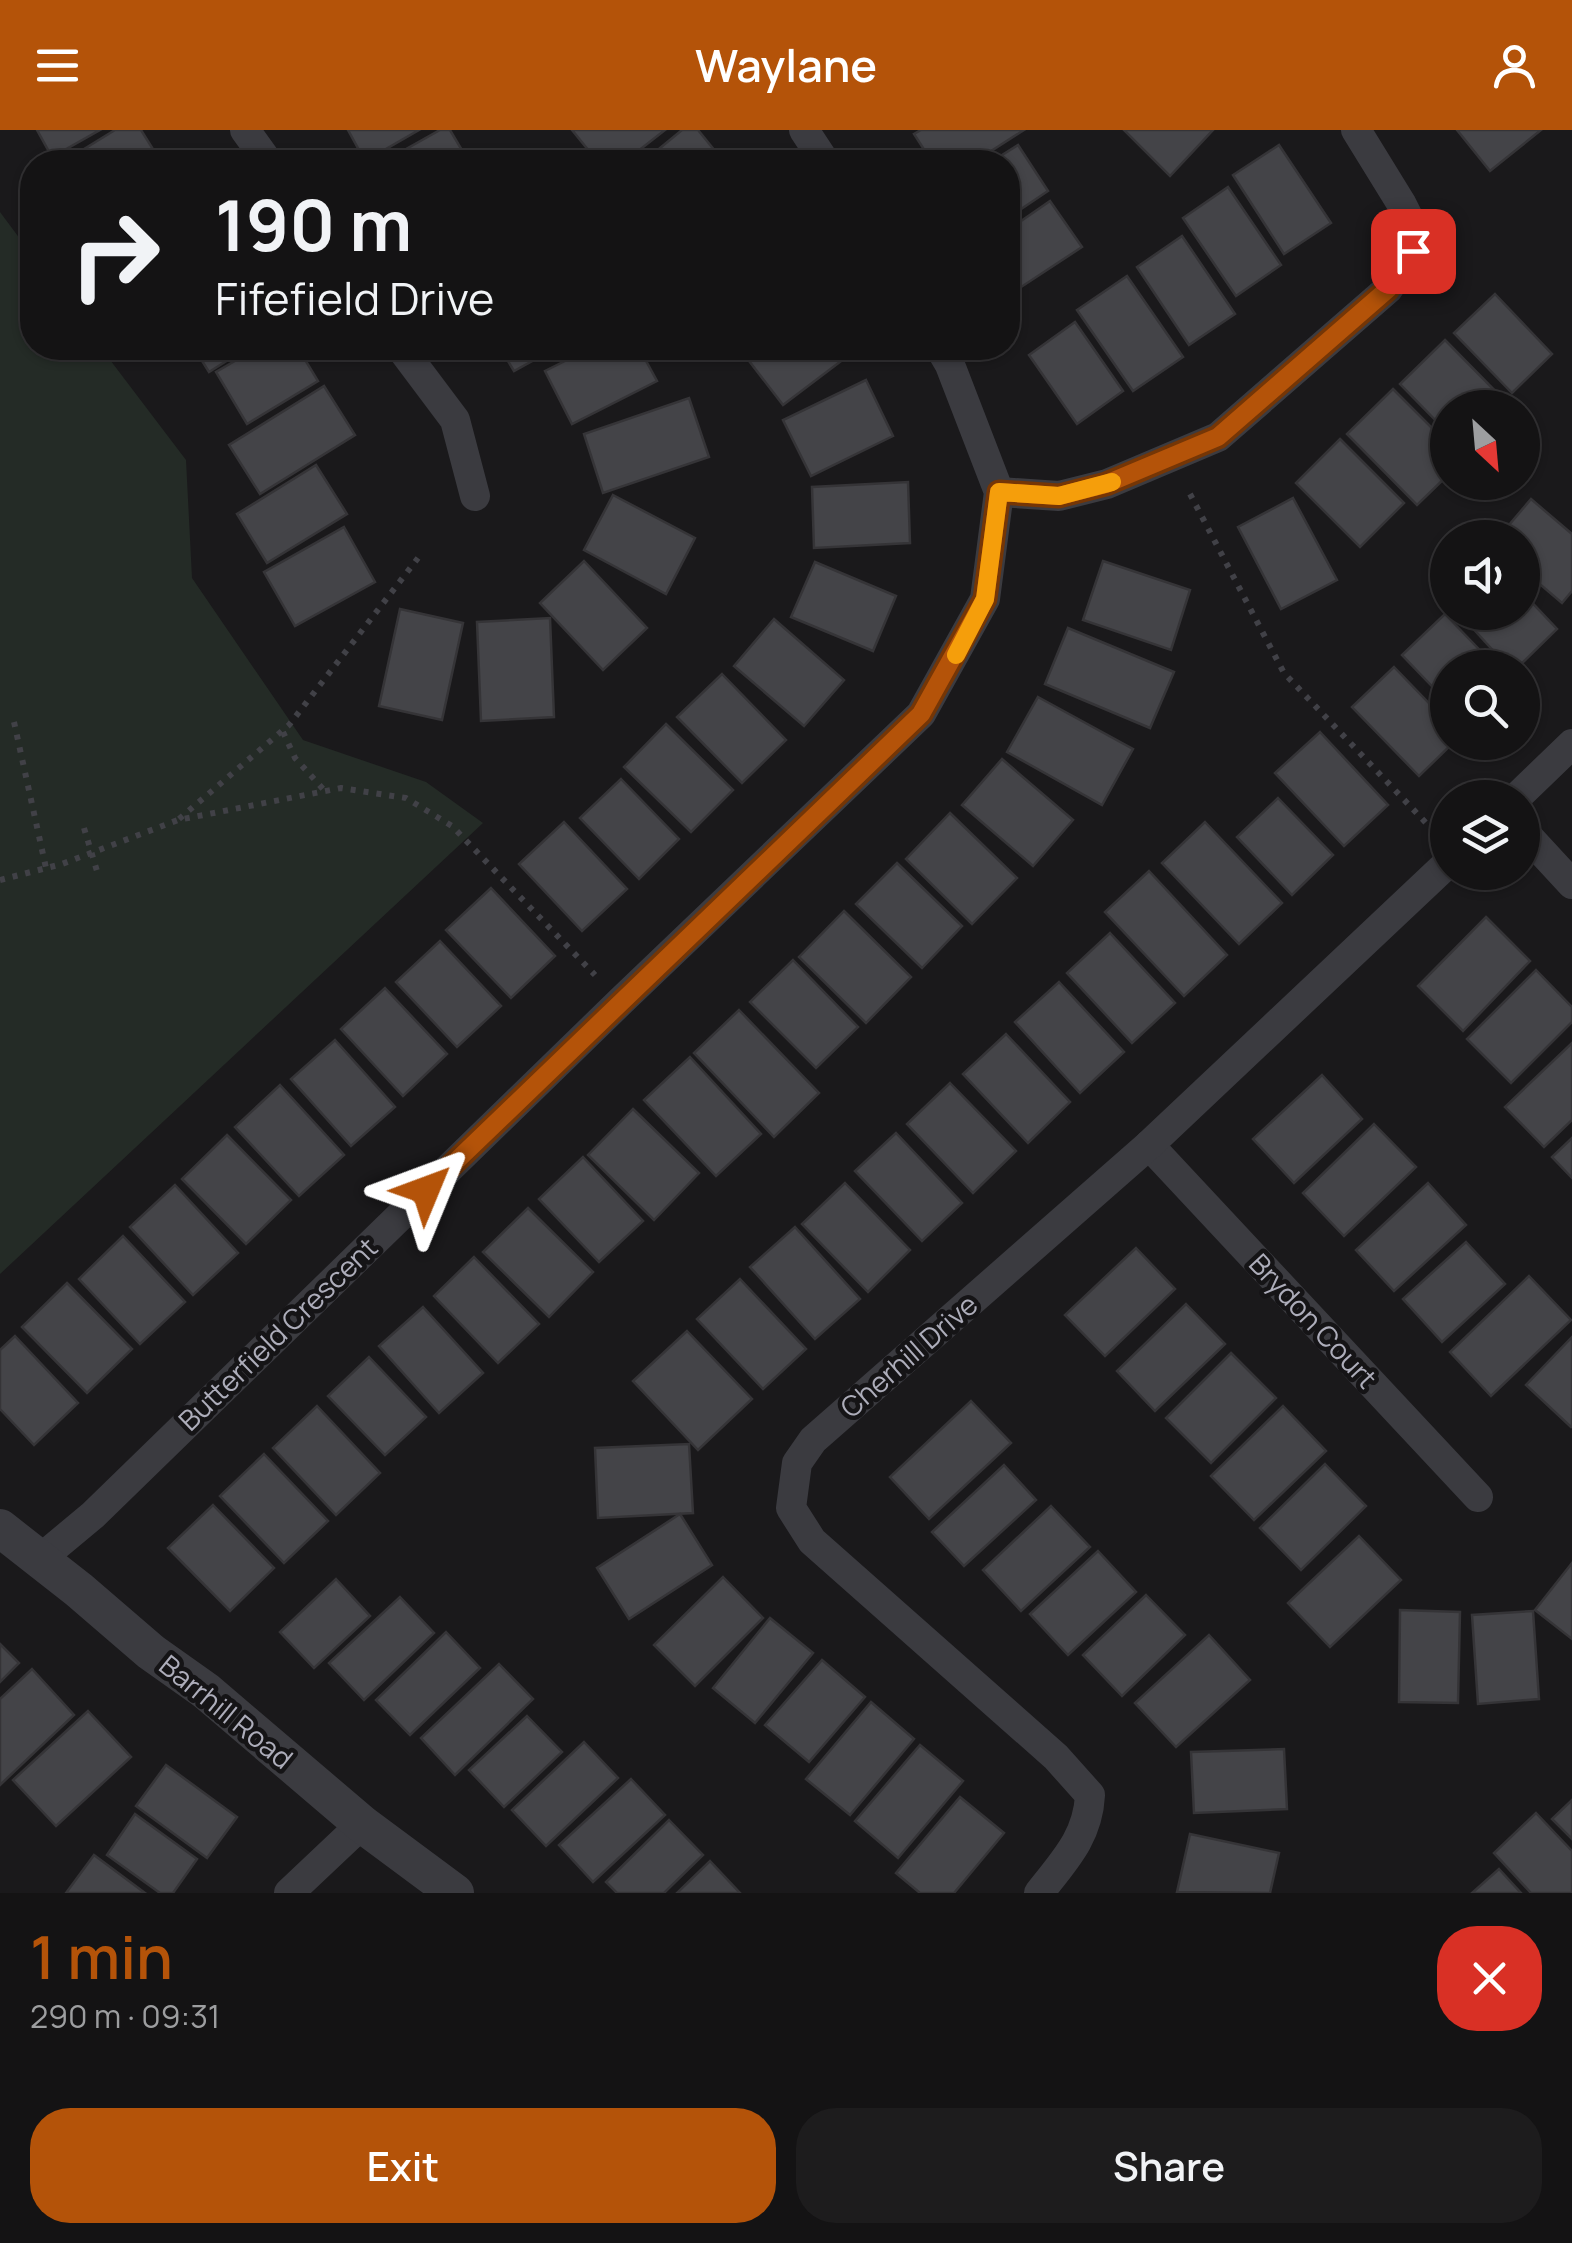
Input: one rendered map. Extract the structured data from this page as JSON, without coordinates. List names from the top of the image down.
{
  "streets": {
    "street": [
      "Brydon Court",
      "Butterfield Crescent",
      "Cherhill Drive",
      "Barrhill Road"
    ]
  },
  "crossings": [
    ["Brydon Court", "Cherhill Drive"],
    ["Butterfield Crescent", "Barrhill Road"]
  ],
  "north": "bottom right",
  "page": {
    "header": "Waylane",
    "turn": ["190 m", "Fifefield Drive"],
    "heading": ["1 min", "290 m · 09:31"],
    "buttons": ["Exit", "Share"]
  }
}
